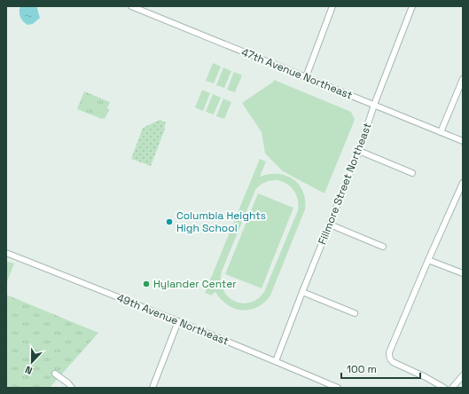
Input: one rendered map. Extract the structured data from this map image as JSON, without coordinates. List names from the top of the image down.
{
  "streets": {
    "street": ["47th Avenue Northeast", "Fillmore Street Northeast", "49th Avenue Northeast"]
  },
  "crossings": [
    ["47th Avenue Northeast", "Fillmore Street Northeast"],
    ["Fillmore Street Northeast", "49th Avenue Northeast"]
  ],
  "places": ["Columbia Heights High School", "Hylander Center"],
  "scale_bar": "100 m",
  "north": "bottom"
}
